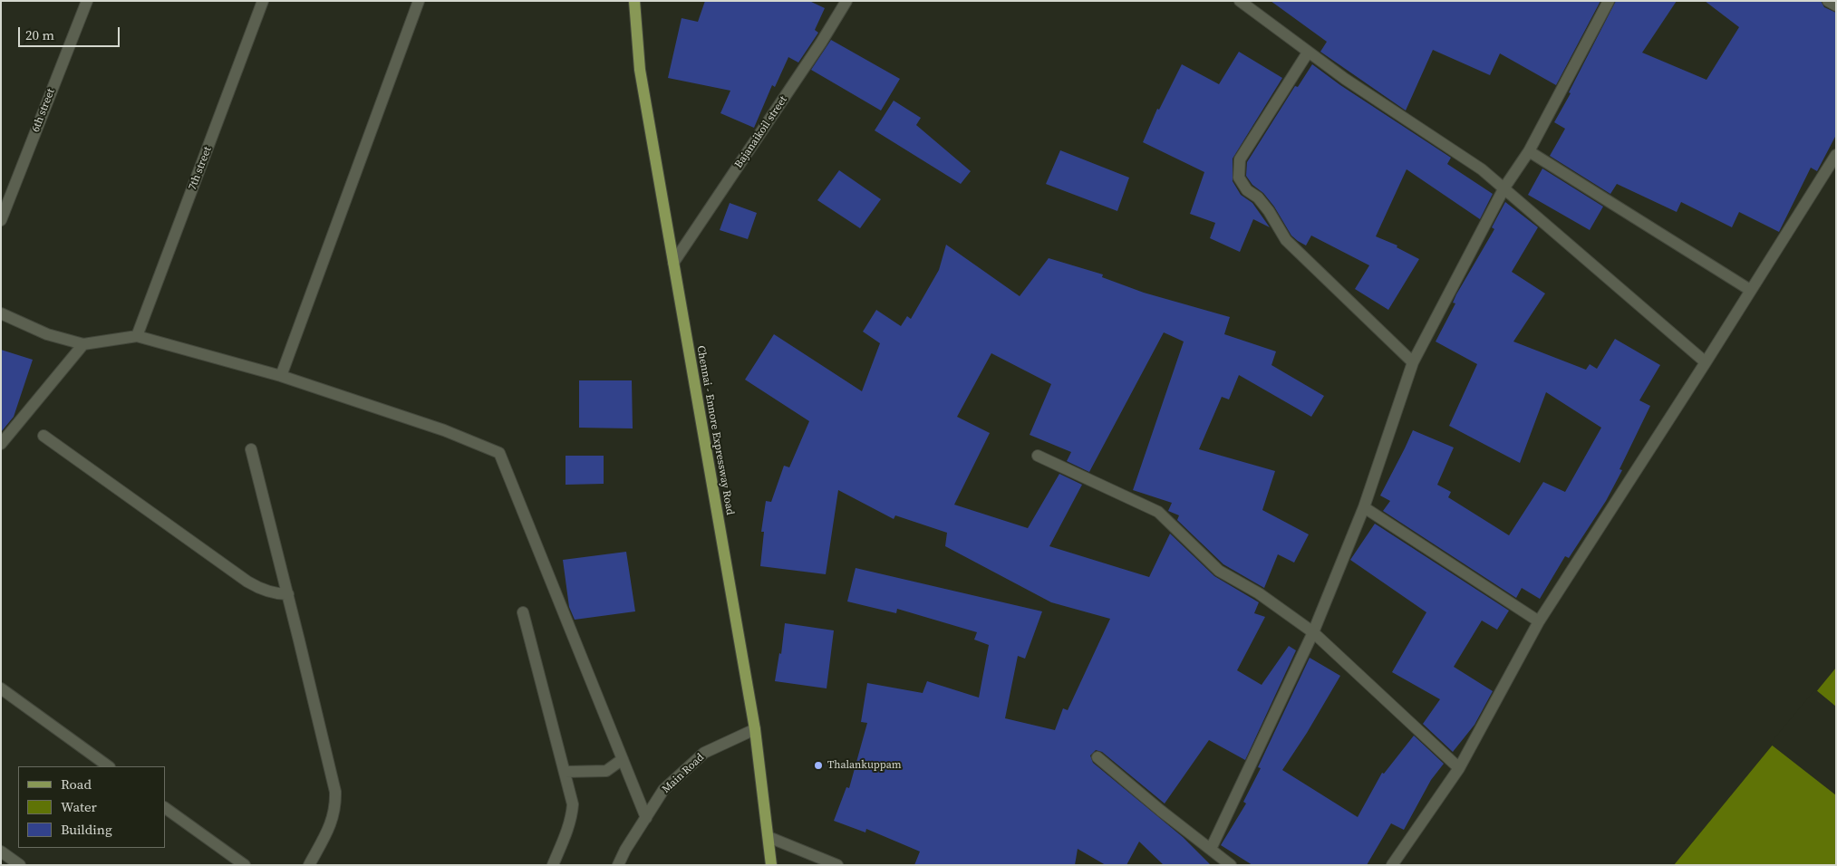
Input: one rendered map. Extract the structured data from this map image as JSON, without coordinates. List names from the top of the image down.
{
  "streets": {
    "main road": ["Chennai - Ennore Expressway Road"],
    "street": [
      "6th street",
      "Bajanaikoil street",
      "7th street",
      "Main Road"
    ]
  },
  "crossings": [
    ["Bajanaikoil street", "Chennai - Ennore Expressway Road"],
    ["Chennai - Ennore Expressway Road", "Main Road"]
  ],
  "places": ["Thalankuppam"],
  "legend": ["Road", "Water", "Building"],
  "scale_bar": "20 m"
}
